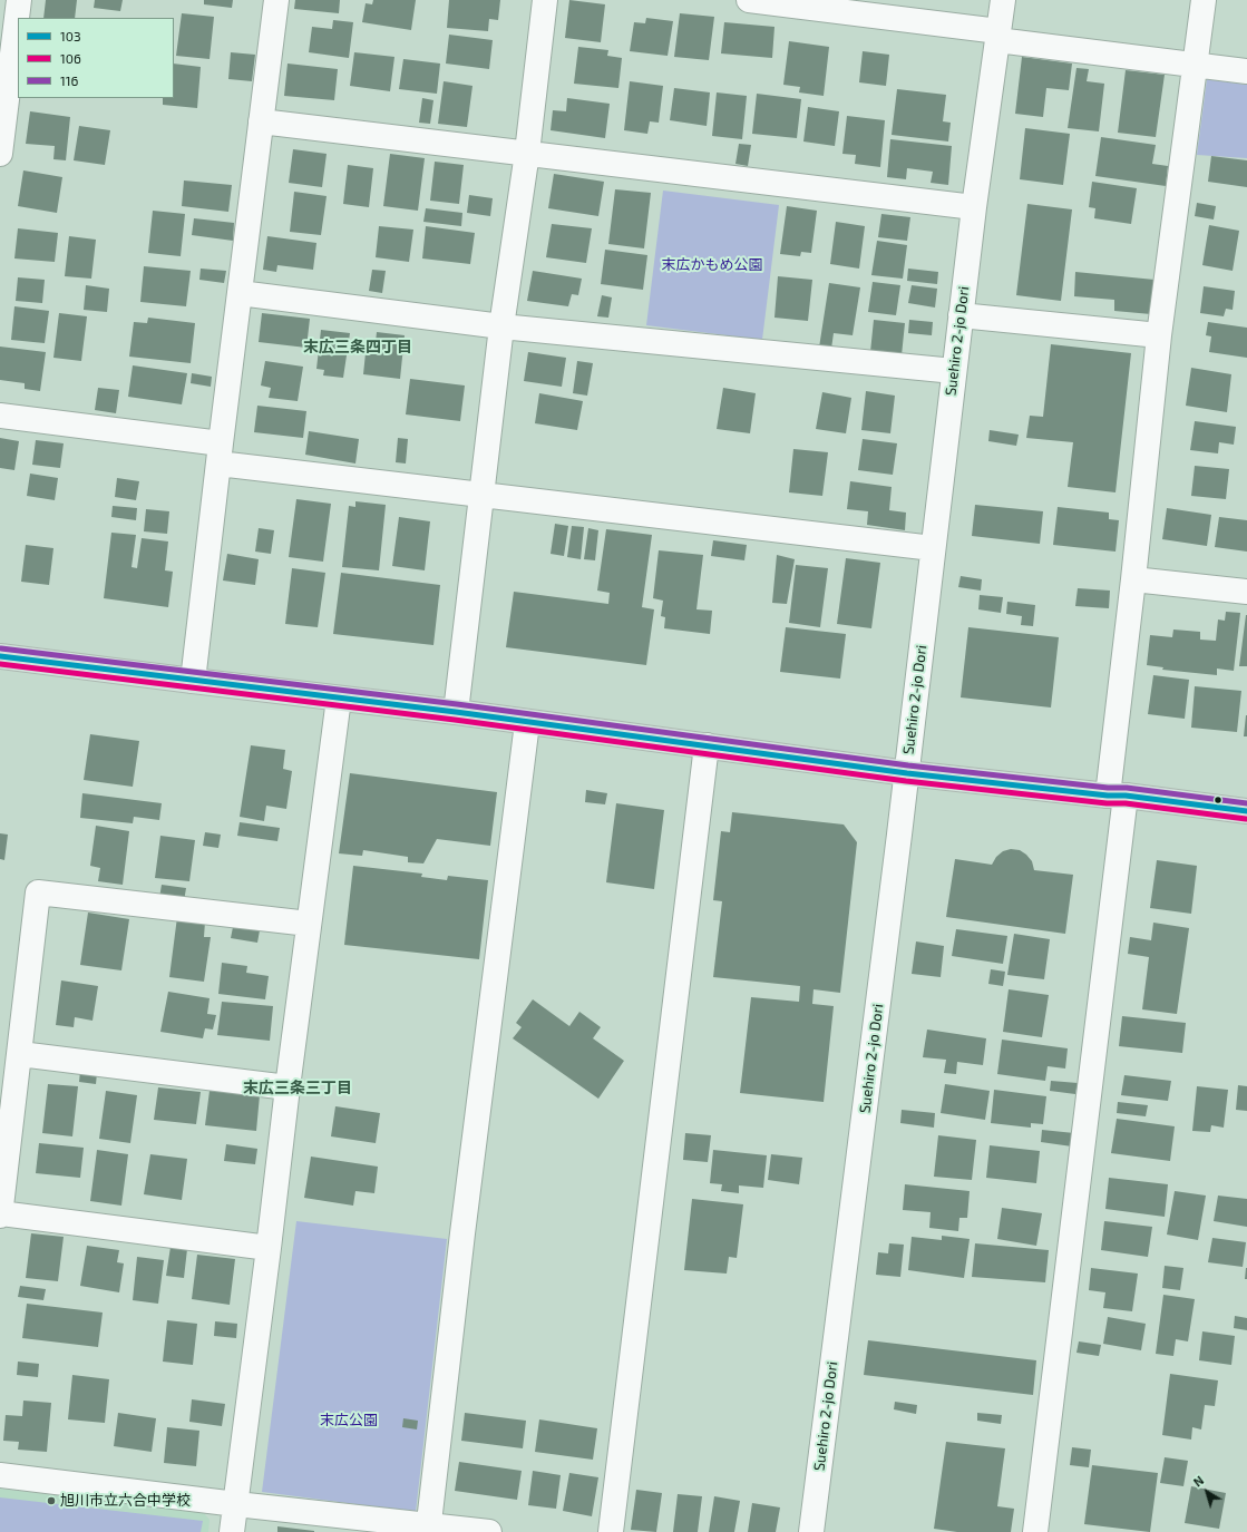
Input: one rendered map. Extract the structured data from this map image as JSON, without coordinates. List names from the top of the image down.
{
  "streets": {
    "street": ["Suehiro 2-jo Dori"]
  },
  "districts": ["末広三条四丁目", "末広三条三丁目"],
  "parks": ["末広かもめ公園", "末広公園"],
  "places": ["旭川市立六合中学校"],
  "lines": ["transit line 116", "transit line 103", "transit line 106"],
  "legend": ["103", "106", "116"],
  "north": "top left"
}
